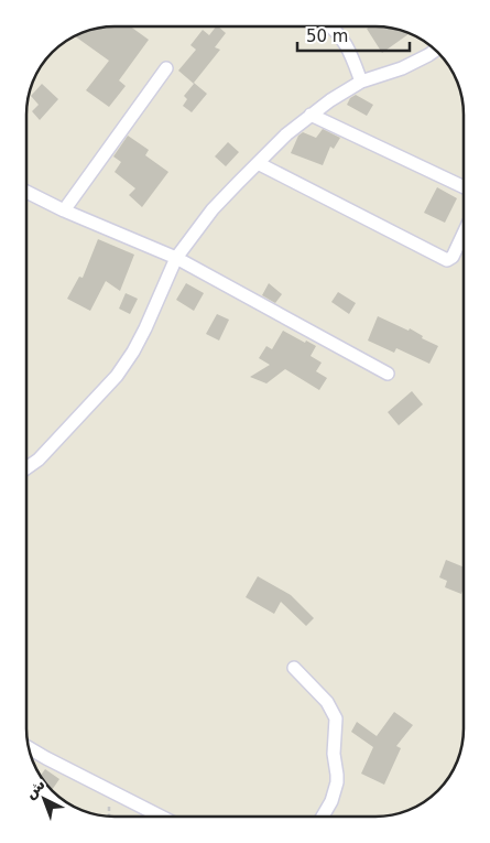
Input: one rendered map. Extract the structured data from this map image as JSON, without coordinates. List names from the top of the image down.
{
  "scale_bar": "50 m",
  "north": "top left"
}
